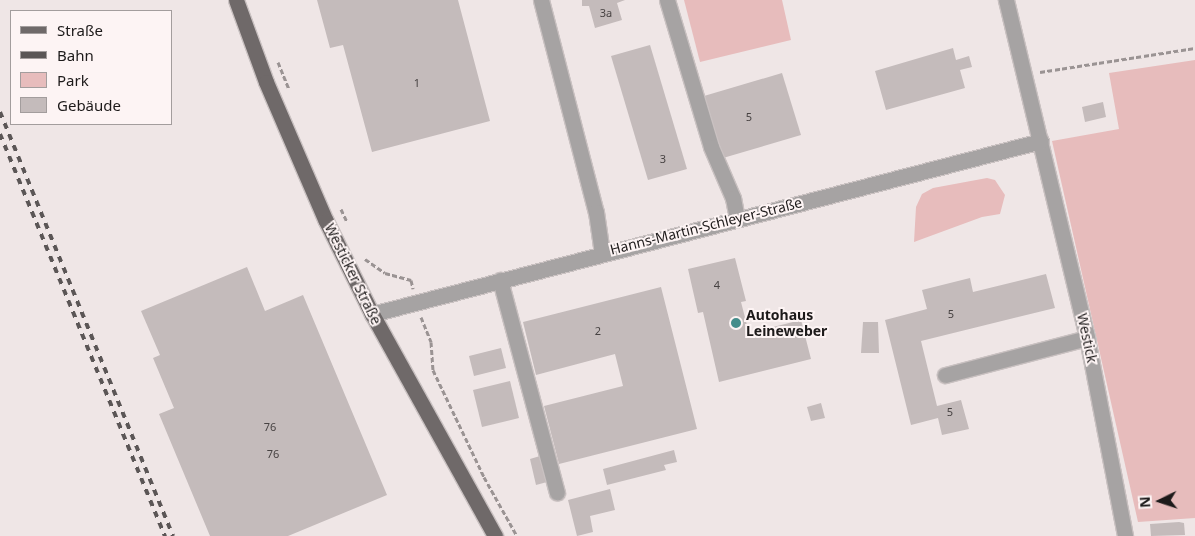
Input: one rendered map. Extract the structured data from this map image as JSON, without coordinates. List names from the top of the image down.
{
  "streets": {
    "main road": ["Westicker Straße"],
    "street": ["Hanns-Martin-Schleyer-Straße", "Westick"]
  },
  "crossings": [
    ["Hanns-Martin-Schleyer-Straße", "Westicker Straße"],
    ["Hanns-Martin-Schleyer-Straße", "Westick"]
  ],
  "places": ["Autohaus Leineweber"],
  "house_numbers": [
    "3a",
    "1",
    "5",
    "3",
    "4",
    "5",
    "2",
    "5",
    "76",
    "76"
  ],
  "legend": [
    "Straße",
    "Bahn",
    "Park",
    "Gebäude"
  ],
  "north": "left"
}
